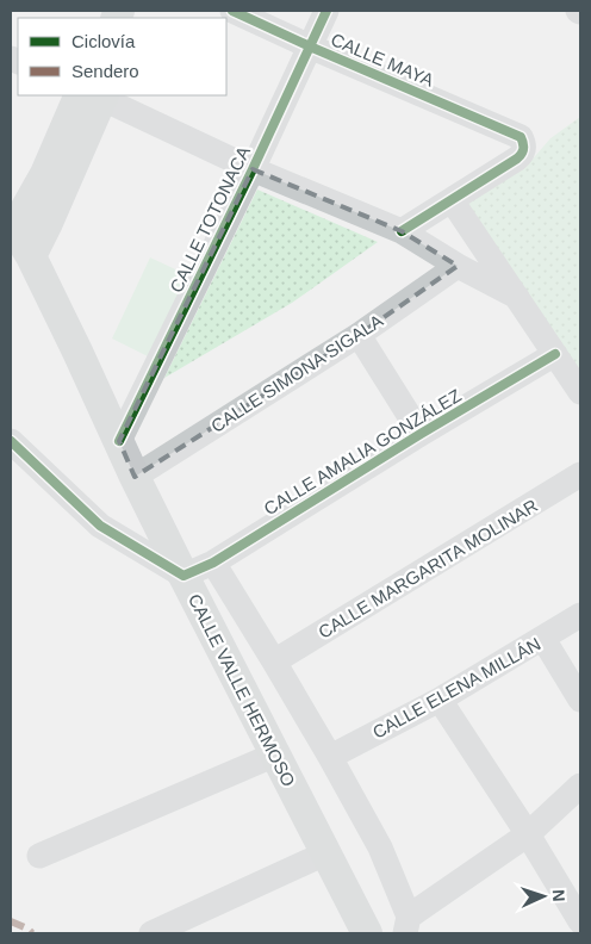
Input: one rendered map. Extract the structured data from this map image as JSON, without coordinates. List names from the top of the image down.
{
  "streets": {
    "main road": ["CALLE VALLE HERMOSO"],
    "street": [
      "CALLE MAYA",
      "CALLE TOTONACA",
      "CALLE SIMONA SIGALA",
      "CALLE AMALIA GONZÁLEZ",
      "CALLE MARGARITA MOLINAR",
      "CALLE ELENA MILLÁN"
    ]
  },
  "crossings": [
    ["CALLE MAYA", "CALLE TOTONACA"],
    ["CALLE TOTONACA", "CALLE VALLE HERMOSO"],
    ["CALLE SIMONA SIGALA", "CALLE VALLE HERMOSO"],
    ["CALLE AMALIA GONZÁLEZ", "CALLE VALLE HERMOSO"],
    ["CALLE MARGARITA MOLINAR", "CALLE VALLE HERMOSO"],
    ["CALLE ELENA MILLÁN", "CALLE VALLE HERMOSO"]
  ],
  "legend": ["Ciclovía", "Sendero"],
  "north": "right"
}
